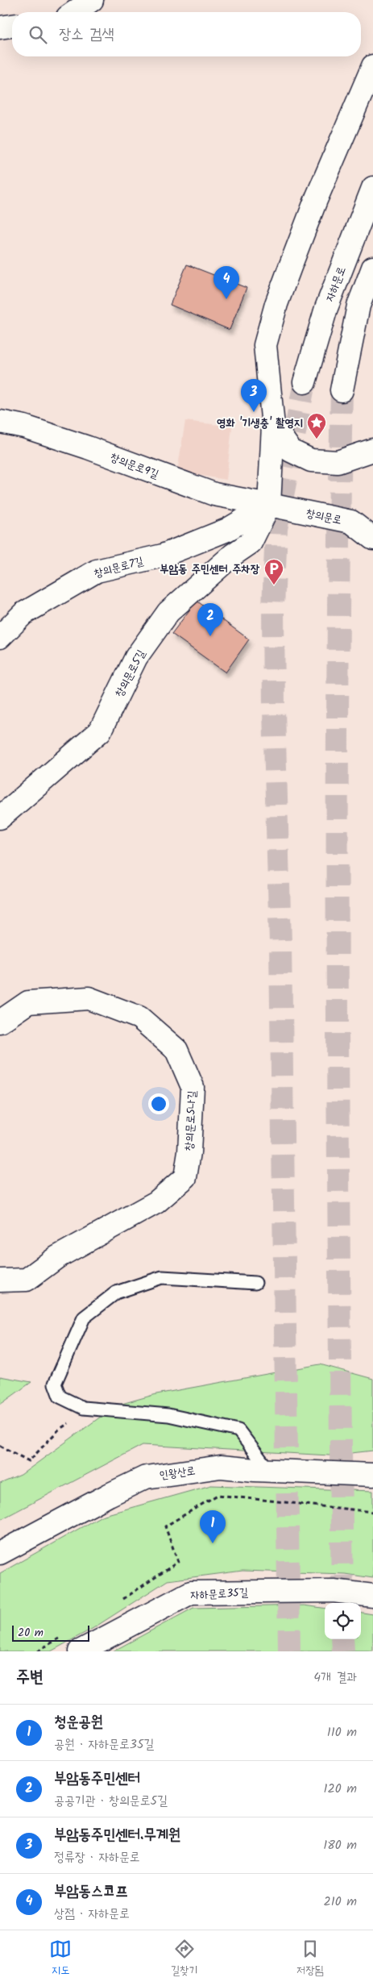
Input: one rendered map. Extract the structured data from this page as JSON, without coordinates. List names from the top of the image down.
{
  "streets": {
    "street": [
      "자하문로",
      "창의문로9길",
      "창의문로",
      "창의문로7길",
      "창의문로5길",
      "창의문로5나길",
      "인왕산로",
      "자하문로35길"
    ]
  },
  "crossings": [
    ["창의문로9길", "창의문로"],
    ["창의문로9길", "창의문로7길"],
    ["창의문로9길", "창의문로5길"],
    ["창의문로", "창의문로7길"],
    ["창의문로", "창의문로5길"],
    ["창의문로7길", "창의문로5길"]
  ],
  "places": {
    "place": ["영화 '기생충' 촬영지"],
    "parking": ["부암동 주민센터 주차장"]
  },
  "scale_bar": "20 m",
  "page": {
    "search": "장소 검색",
    "pins": [
      "4",
      "3",
      "2",
      "1"
    ],
    "scale": "20 m",
    "heading": ["주변", "4개 결과"],
    "list": [
      {
        "mark": "1",
        "name": "청운공원",
        "note": "공원 · 자하문로35길",
        "value": "110 m"
      },
      {
        "mark": "2",
        "name": "부암동주민센터",
        "note": "공공기관 · 창의문로5길",
        "value": "120 m"
      },
      {
        "mark": "3",
        "name": "부암동주민센터.무계원",
        "note": "정류장 · 자하문로",
        "value": "180 m"
      },
      {
        "mark": "4",
        "name": "부암동스코프",
        "note": "상점 · 자하문로",
        "value": "210 m"
      }
    ],
    "nav": ["지도", "길찾기", "저장됨"]
  }
}
